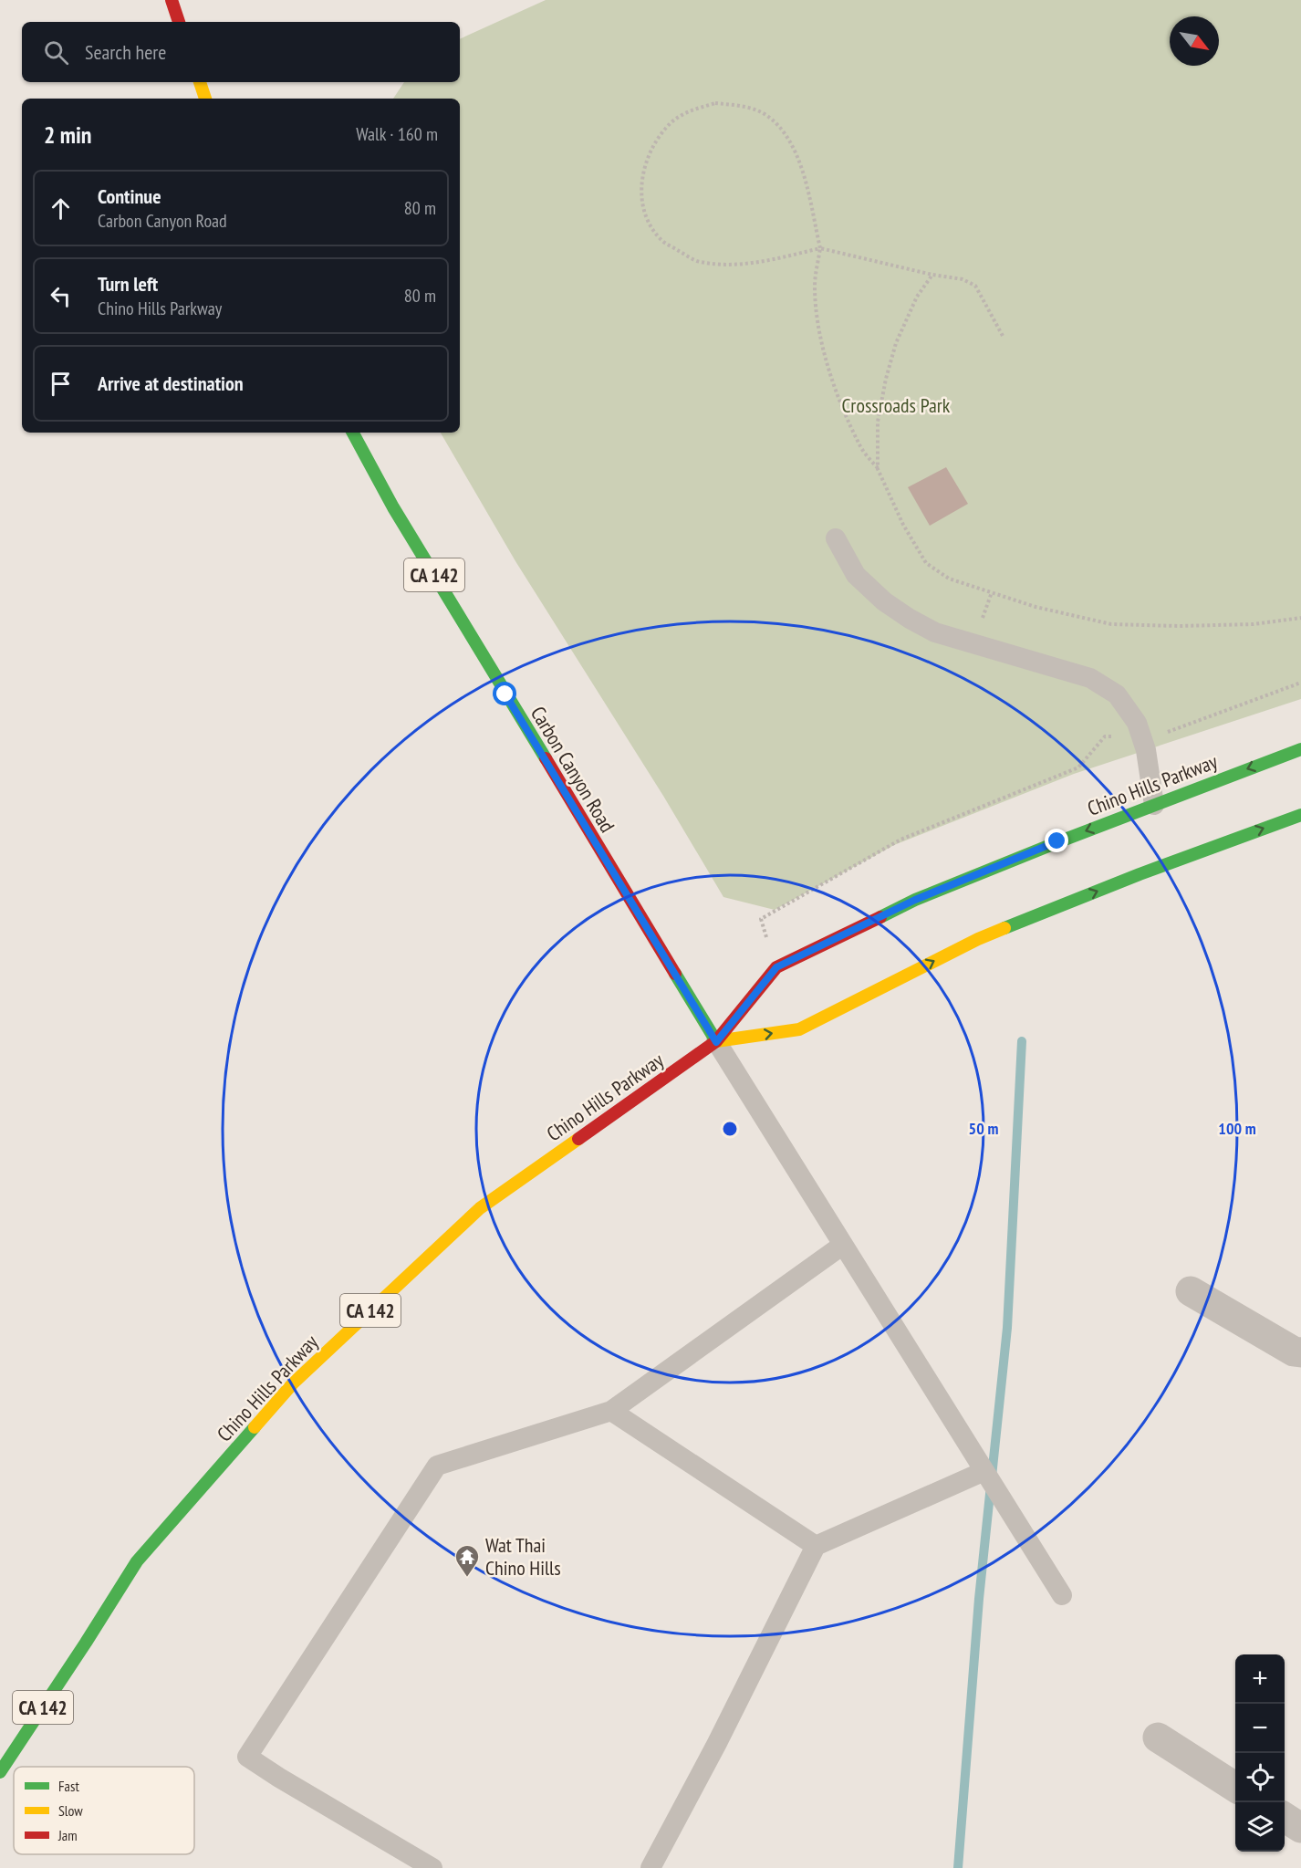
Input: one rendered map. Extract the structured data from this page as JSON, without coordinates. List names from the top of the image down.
{
  "streets": {
    "main road": ["CA 142", "Carbon Canyon Road", "Chino Hills Parkway"]
  },
  "crossings": [
    ["Carbon Canyon Road", "Chino Hills Parkway"]
  ],
  "parks": ["Crossroads Park"],
  "places": {
    "temple": ["Wat Thai Chino Hills"]
  },
  "legend": ["Fast", "Slow", "Jam"],
  "north": "bottom right",
  "page": {
    "search": "Search here",
    "heading": ["2 min", "Walk · 160 m"],
    "list": [
      ["Continue", "Carbon Canyon Road", "80 m"],
      ["Turn left", "Chino Hills Parkway", "80 m"],
      "Arrive at destination"
    ],
    "map_buttons": ["+", "−"]
  },
  "rings": ["50 m", "100 m"]
}
